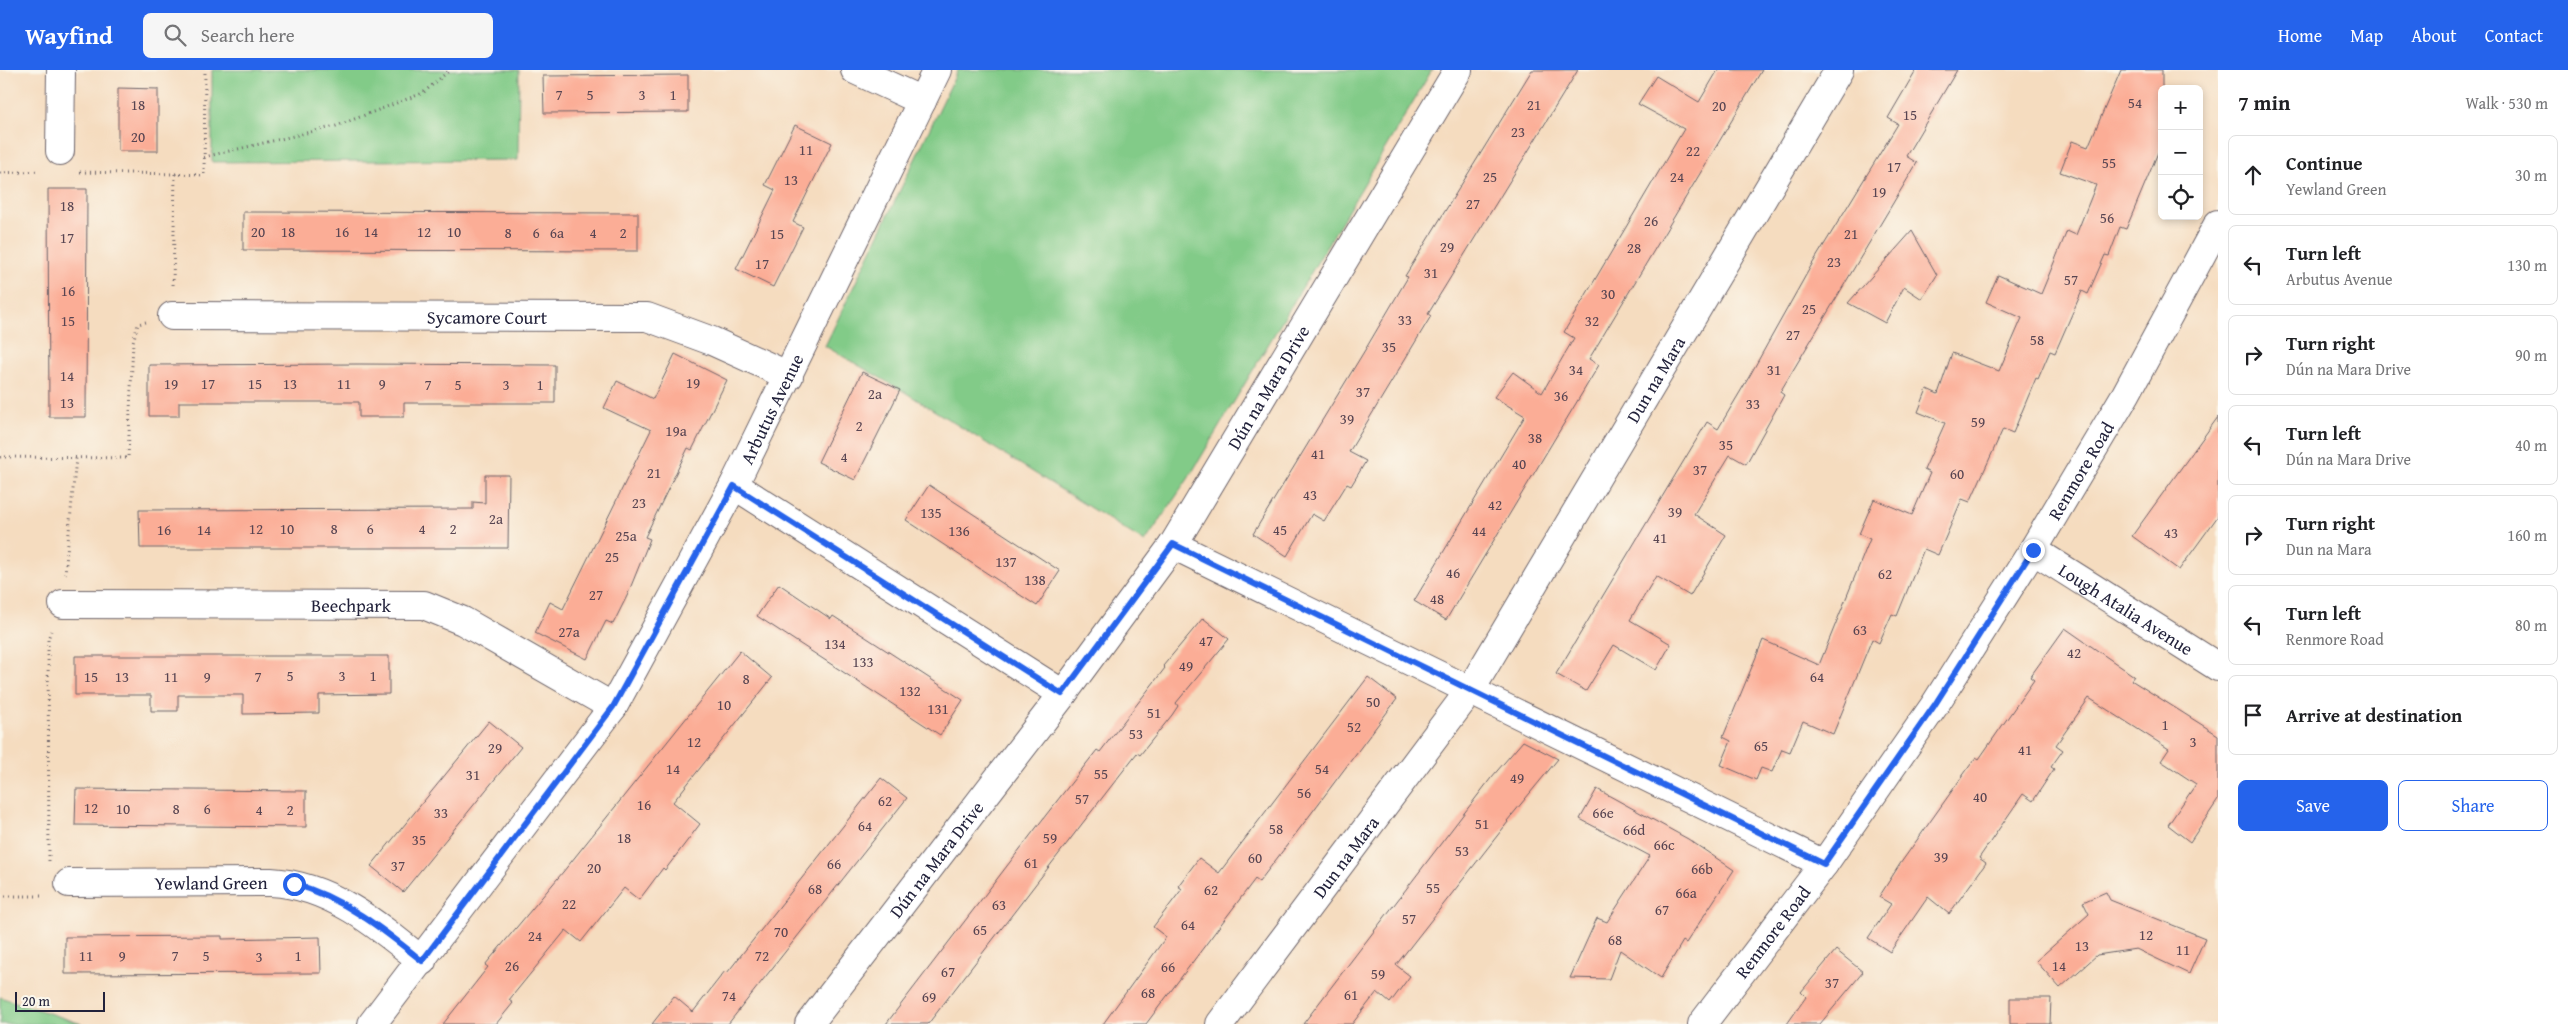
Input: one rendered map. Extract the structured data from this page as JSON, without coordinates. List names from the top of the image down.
{
  "streets": {
    "street": [
      "Sycamore Court",
      "Dun na Mara",
      "Dún na Mara Drive",
      "Arbutus Avenue",
      "Renmore Road",
      "Beechpark",
      "Lough Atalia Avenue",
      "Yewland Green"
    ]
  },
  "crossings": [
    ["Sycamore Court", "Arbutus Avenue"],
    ["Arbutus Avenue", "Beechpark"],
    ["Arbutus Avenue", "Yewland Green"],
    ["Renmore Road", "Lough Atalia Avenue"]
  ],
  "house_numbers": [
    "7",
    "5",
    "3",
    "1",
    "54",
    "18",
    "21",
    "20",
    "15",
    "23",
    "20",
    "11",
    "22",
    "55",
    "17",
    "25",
    "24",
    "13",
    "19",
    "27",
    "18",
    "56",
    "26",
    "20",
    "18",
    "16",
    "14",
    "12",
    "10",
    "8",
    "6",
    "6a",
    "4",
    "2",
    "15",
    "21",
    "17",
    "29",
    "28",
    "23",
    "17",
    "31",
    "57",
    "16",
    "30",
    "25",
    "33",
    "15",
    "32",
    "27",
    "58",
    "35",
    "34",
    "31",
    "14",
    "19",
    "19",
    "17",
    "15",
    "13",
    "11",
    "9",
    "7",
    "5",
    "3",
    "1",
    "37",
    "2a",
    "36",
    "13",
    "33",
    "39",
    "59",
    "2",
    "19a",
    "38",
    "35",
    "41",
    "4",
    "40",
    "37",
    "21",
    "60",
    "43",
    "23",
    "42",
    "39",
    "135",
    "2a",
    "12",
    "10",
    "8",
    "6",
    "4",
    "2",
    "16",
    "14",
    "45",
    "136",
    "44",
    "43",
    "25a",
    "41",
    "25",
    "137",
    "46",
    "62",
    "138",
    "27",
    "48",
    "63",
    "27a",
    "47",
    "134",
    "42",
    "133",
    "49",
    "5",
    "3",
    "1",
    "15",
    "13",
    "11",
    "9",
    "7",
    "64",
    "8",
    "132",
    "50",
    "10",
    "131",
    "51",
    "1",
    "52",
    "53",
    "12",
    "3",
    "65",
    "29",
    "41",
    "14",
    "54",
    "55",
    "31",
    "49",
    "56",
    "40",
    "57",
    "62",
    "16",
    "12",
    "10",
    "8",
    "6",
    "4",
    "2",
    "33",
    "66e",
    "51",
    "64",
    "58",
    "66d",
    "18",
    "59",
    "35",
    "66c",
    "53",
    "39",
    "60",
    "61",
    "66",
    "37",
    "20",
    "66b",
    "55",
    "68",
    "62",
    "66a",
    "22",
    "63",
    "67",
    "57",
    "64",
    "65",
    "70",
    "12",
    "24",
    "68",
    "13",
    "11",
    "11",
    "9",
    "7",
    "5",
    "1",
    "72",
    "3",
    "26",
    "14",
    "66",
    "67",
    "59",
    "37",
    "68",
    "61",
    "74",
    "69"
  ],
  "scale_bar": "20 m",
  "page": {
    "header": "Wayfind",
    "search": "Search here",
    "nav": [
      "Home",
      "Map",
      "About",
      "Contact"
    ],
    "heading": ["7 min", "Walk · 530 m"],
    "map_buttons": ["+", "−"],
    "list": [
      ["Continue", "Yewland Green", "30 m"],
      ["Turn left", "Arbutus Avenue", "130 m"],
      ["Turn right", "Dún na Mara Drive", "90 m"],
      ["Turn left", "Dún na Mara Drive", "40 m"],
      ["Turn right", "Dun na Mara", "160 m"],
      ["Turn left", "Renmore Road", "80 m"],
      "Arrive at destination"
    ],
    "buttons": ["Save", "Share"],
    "scale": "20 m"
  }
}
